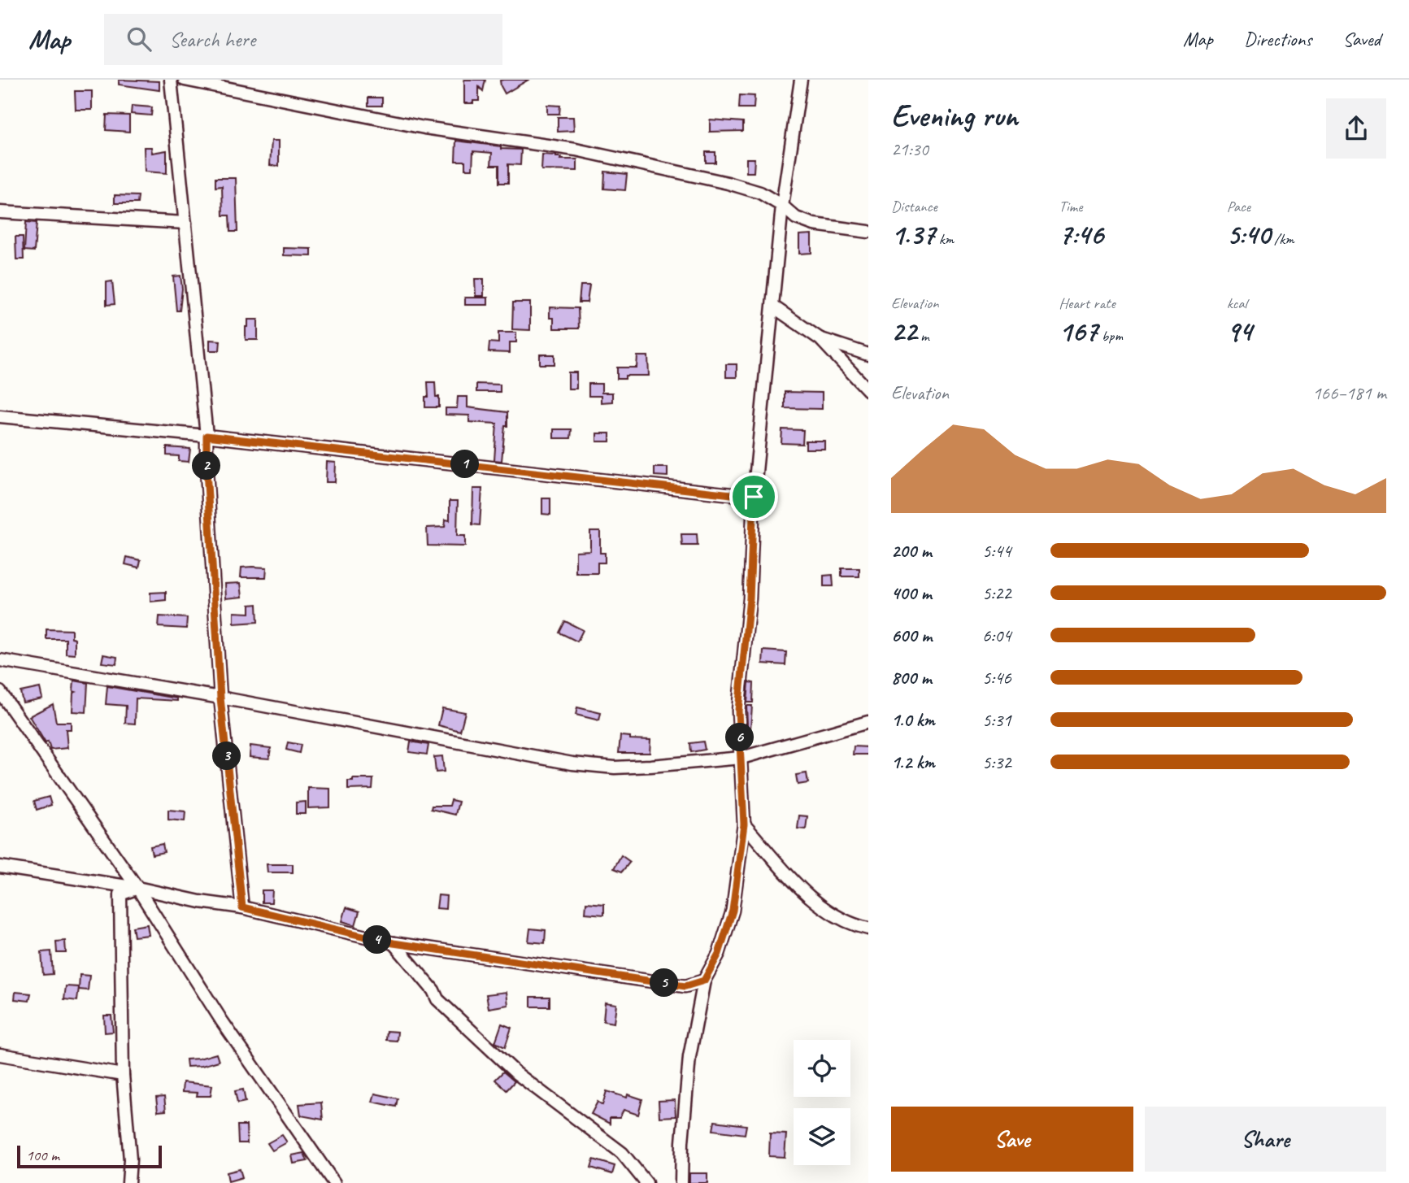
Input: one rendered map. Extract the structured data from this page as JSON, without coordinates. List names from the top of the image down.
{
  "scale_bar": "100 m",
  "page": {
    "header": "Map",
    "search": "Search here",
    "nav": ["Map", "Directions", "Saved"],
    "heading": ["Evening run", "21:30"],
    "stats": [
      ["Distance", "1.37 km"],
      ["Time", "7:46"],
      ["Pace", "5:40 /km"],
      ["Elevation", "22 m"],
      ["Heart rate", "167 bpm"],
      ["kcal", "94"]
    ],
    "chart": ["Elevation", "166–181 m"],
    "pins": [
      "1",
      "2",
      "6",
      "3",
      "4",
      "5"
    ],
    "list": [
      {
        "name": "200 m",
        "note": "5:44"
      },
      {
        "name": "400 m",
        "note": "5:22"
      },
      {
        "name": "600 m",
        "note": "6:04"
      },
      {
        "name": "800 m",
        "note": "5:46"
      },
      {
        "name": "1.0 km",
        "note": "5:31"
      },
      {
        "name": "1.2 km",
        "note": "5:32"
      }
    ],
    "buttons": ["Save", "Share"],
    "scale": "100 m"
  }
}
